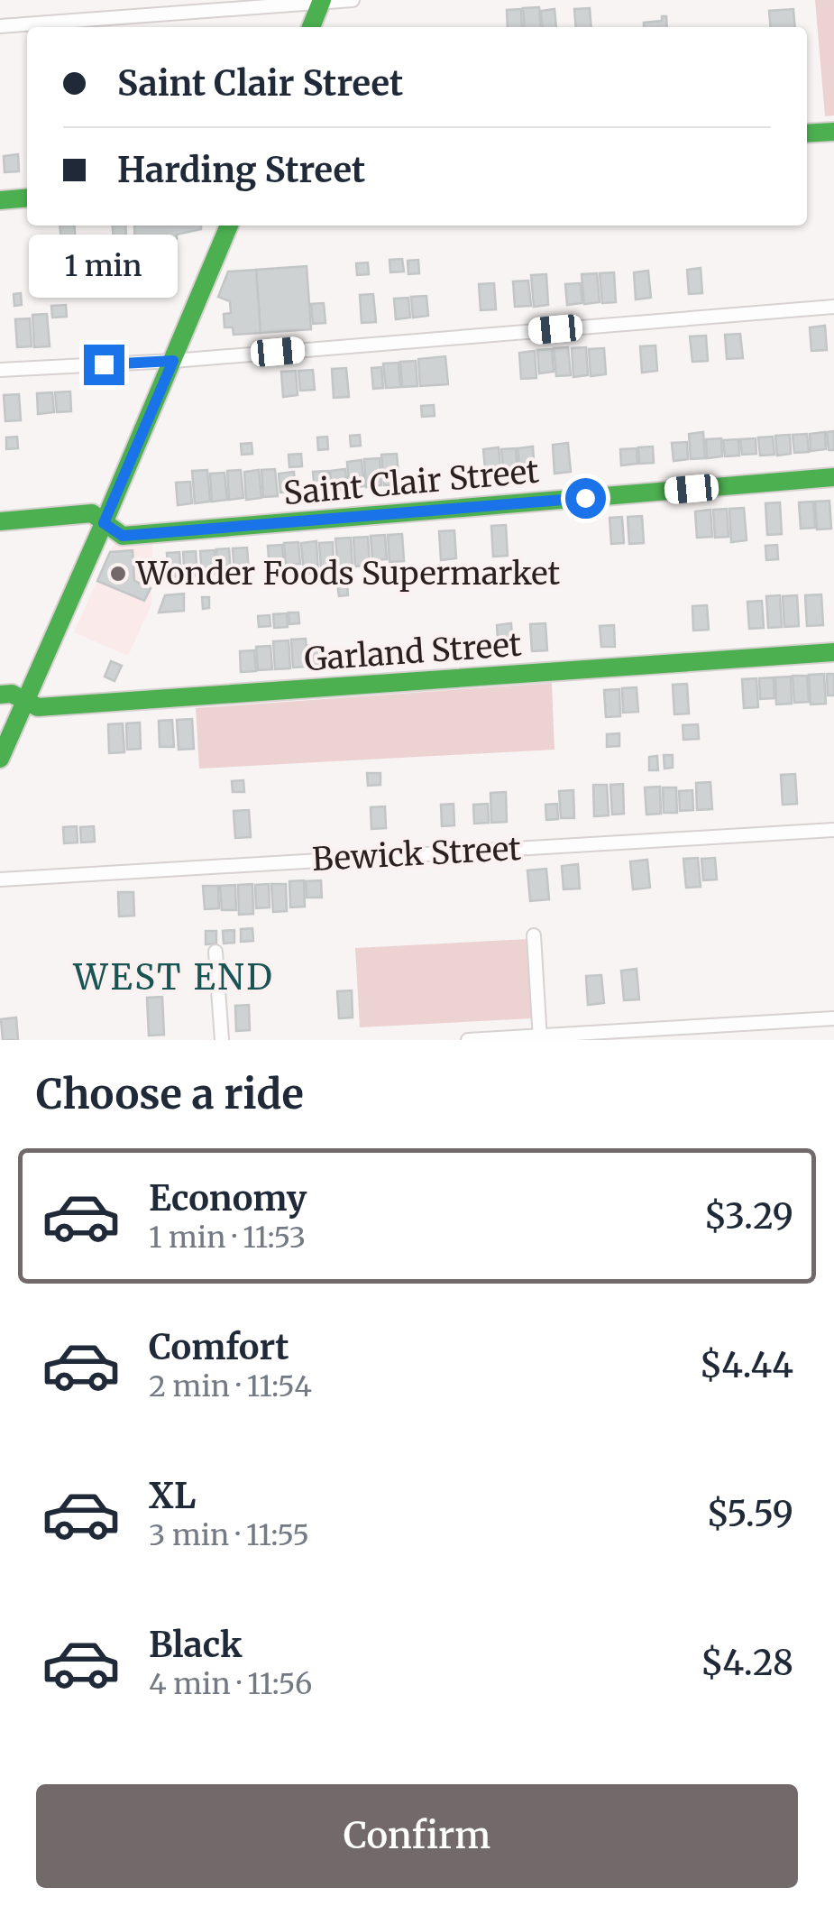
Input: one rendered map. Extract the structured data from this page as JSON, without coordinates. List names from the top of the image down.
{
  "streets": {
    "street": ["Saint Clair Street", "Garland Street", "Bewick Street"]
  },
  "districts": ["WEST END"],
  "places": ["Wonder Foods Supermarket"],
  "page": {
    "banner": ["Saint Clair Street", "Harding Street"],
    "bubble": "1 min",
    "heading": "Choose a ride",
    "list": [
      {
        "name": "Economy",
        "note": "1 min · 11:53",
        "value": "$3.29"
      },
      {
        "name": "Comfort",
        "note": "2 min · 11:54",
        "value": "$4.44"
      },
      {
        "name": "XL",
        "note": "3 min · 11:55",
        "value": "$5.59"
      },
      {
        "name": "Black",
        "note": "4 min · 11:56",
        "value": "$4.28"
      }
    ],
    "buttons": "Confirm"
  }
}
